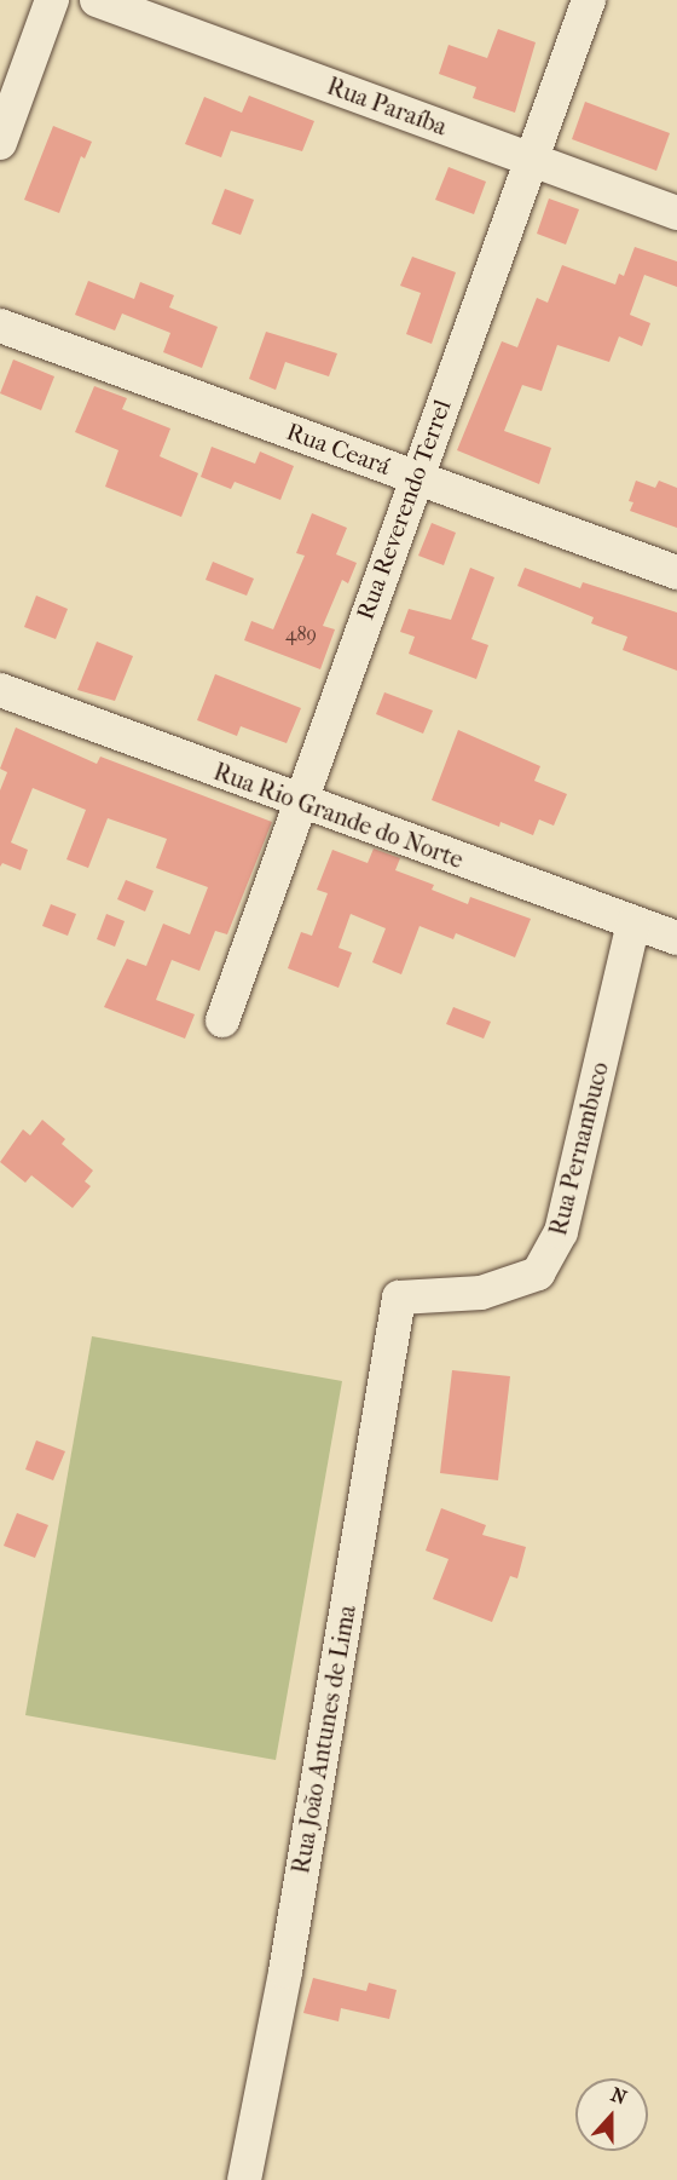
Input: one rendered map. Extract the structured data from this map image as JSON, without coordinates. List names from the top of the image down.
{
  "streets": {
    "street": [
      "Rua Paraíba",
      "Rua Ceará",
      "Rua Reverendo Terrel",
      "Rua Rio Grande do Norte",
      "Rua Pernambuco",
      "Rua João Antunes de Lima"
    ]
  },
  "crossings": [
    ["Rua Paraíba", "Rua Reverendo Terrel"],
    ["Rua Ceará", "Rua Reverendo Terrel"],
    ["Rua Reverendo Terrel", "Rua Rio Grande do Norte"],
    ["Rua Rio Grande do Norte", "Rua Pernambuco"],
    ["Rua Pernambuco", "Rua João Antunes de Lima"]
  ],
  "house_numbers": ["489"],
  "north": "top"
}
